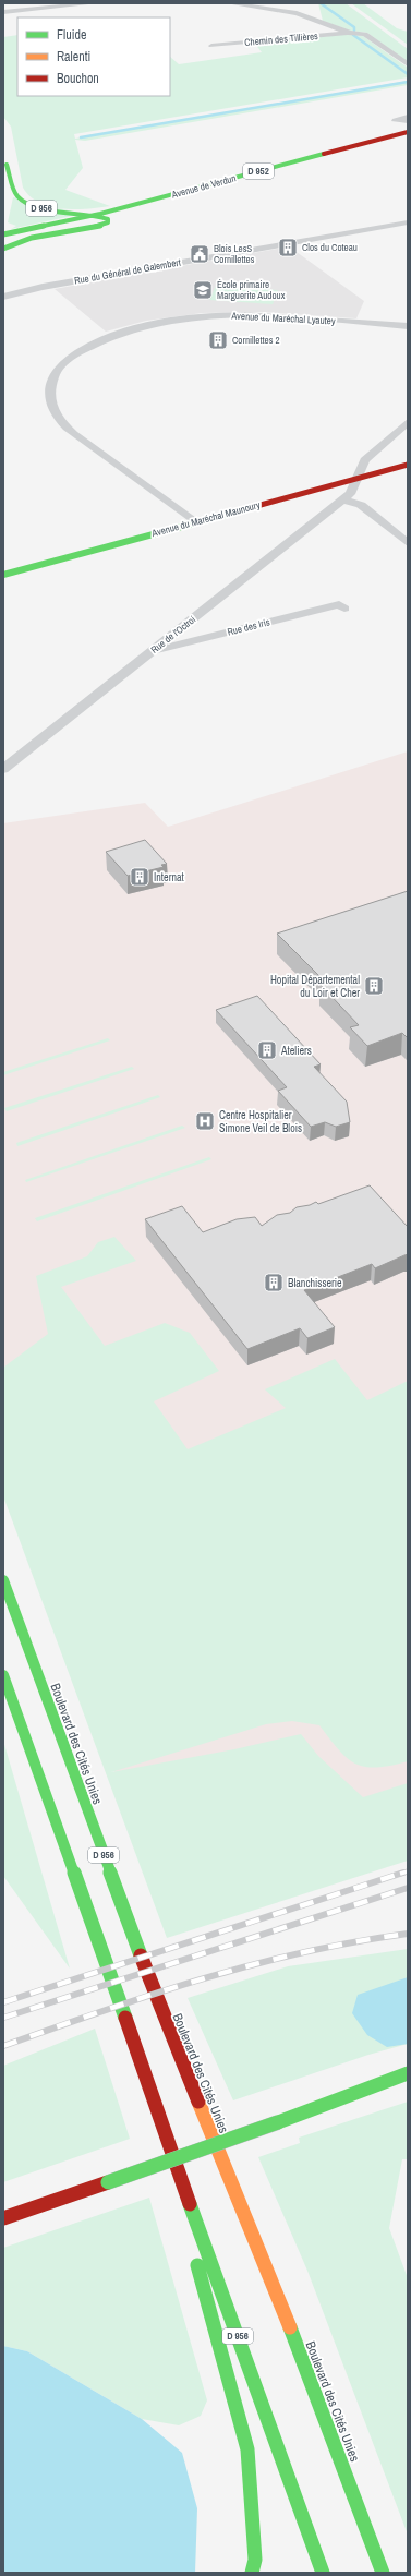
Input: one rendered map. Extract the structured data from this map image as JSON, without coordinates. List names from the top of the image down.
{
  "streets": {
    "main road": [
      "D 952",
      "Avenue de Verdun",
      "D 956",
      "Avenue du Maréchal Maunoury",
      "Boulevard des Cités Unies"
    ],
    "street": [
      "Chemin des Tillières",
      "Rue du Général de Galembert",
      "Avenue du Maréchal Lyautey",
      "Rue des Iris",
      "Rue de l'Octroi"
    ]
  },
  "crossings": [
    ["Avenue de Verdun", "D 956"],
    ["Avenue du Maréchal Lyautey", "Avenue du Maréchal Maunoury"],
    ["Avenue du Maréchal Maunoury", "Rue de l'Octroi"],
    ["Rue des Iris", "Rue de l'Octroi"]
  ],
  "places": {
    "building": [
      "Clos du Coteau",
      "Cornillettes 2",
      "Internat",
      "Hopital Départemental du Loir et Cher",
      "Ateliers",
      "Blanchisserie"
    ],
    "public building": ["Blois LesS Cornillettes"],
    "school or university": ["École primaire Marguerite Audoux"],
    "hospital": ["Centre Hospitalier Simone Veil de Blois"]
  },
  "legend": ["Fluide", "Ralenti", "Bouchon"]
}
